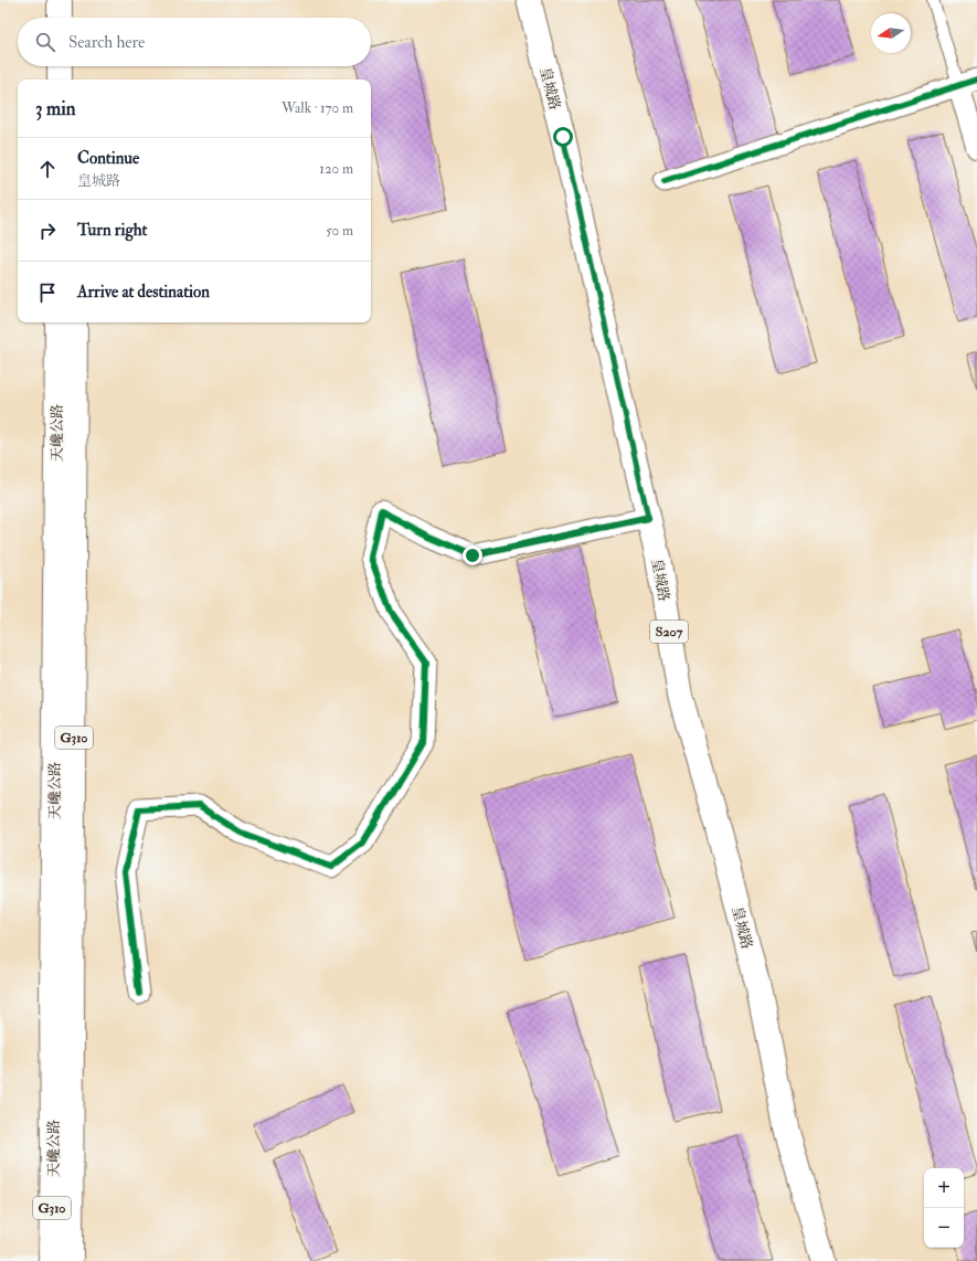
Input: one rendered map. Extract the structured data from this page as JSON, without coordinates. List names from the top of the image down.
{
  "streets": {
    "main road": [
      "皇城路",
      "天巉公路",
      "S207",
      "G310"
    ]
  },
  "north": "left",
  "page": {
    "search": "Search here",
    "heading": ["3 min", "Walk · 170 m"],
    "list": [
      ["Continue", "皇城路", "120 m"],
      ["Turn right", "50 m"],
      "Arrive at destination"
    ],
    "map_buttons": ["+", "−"]
  }
}
